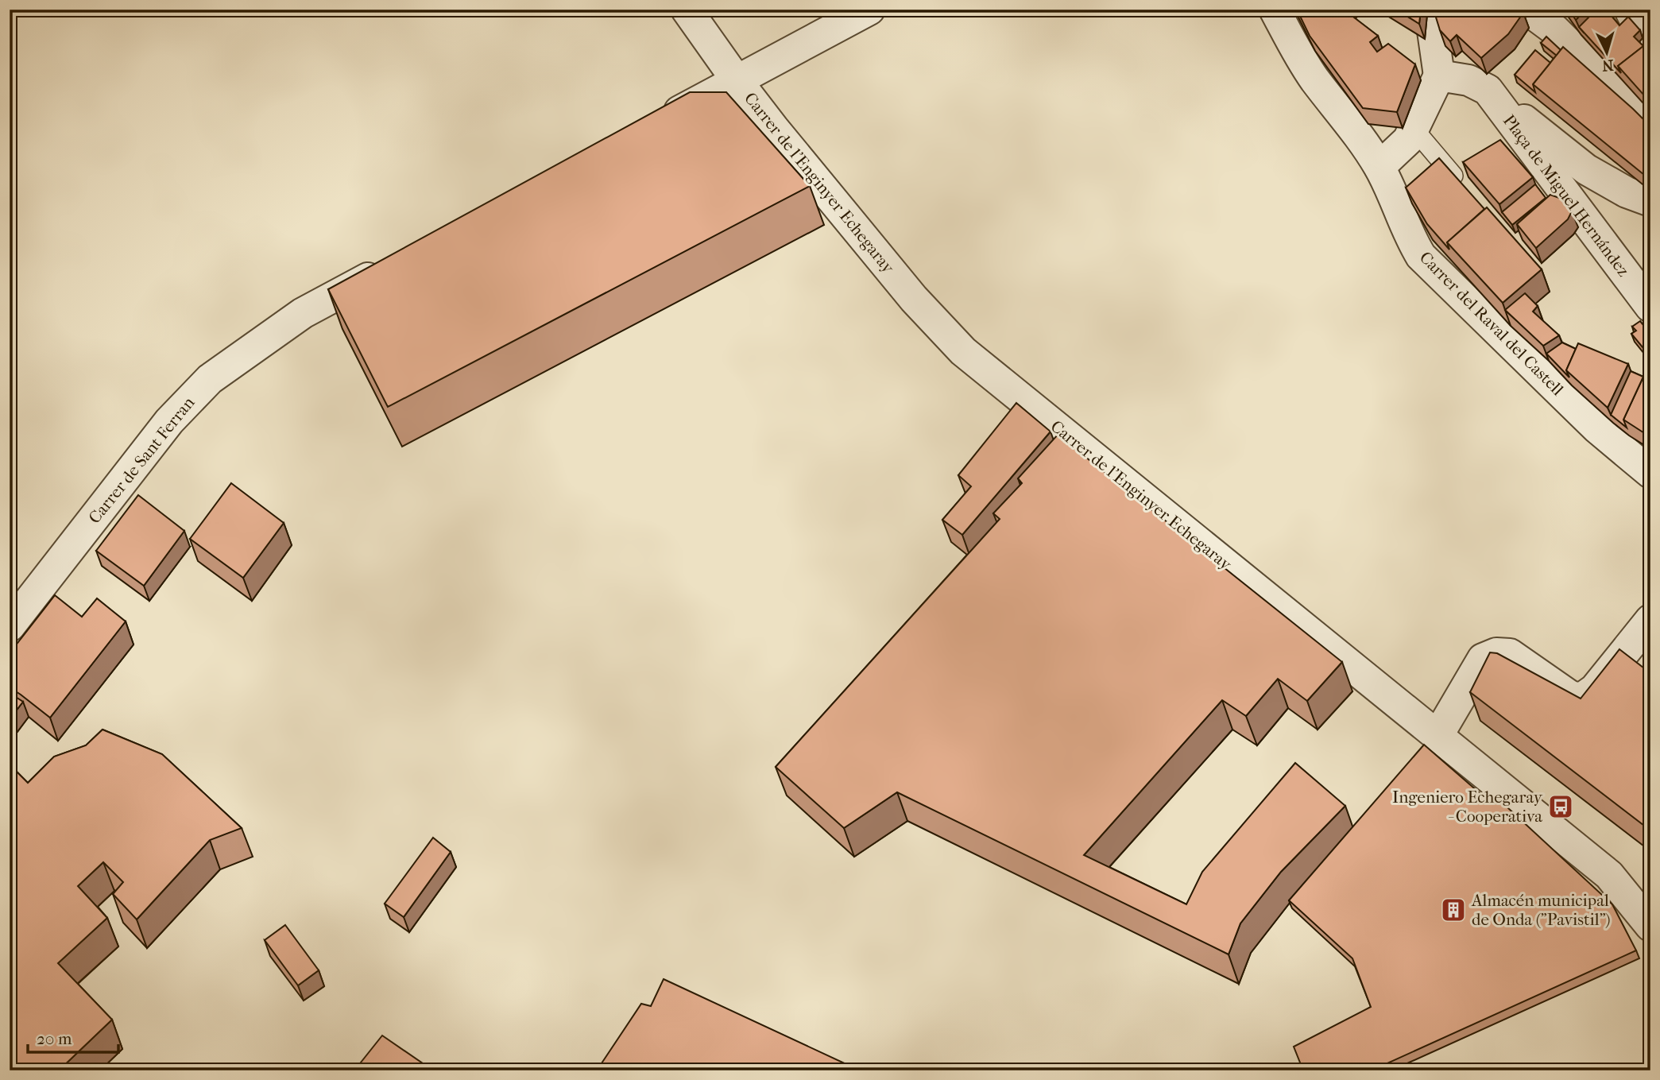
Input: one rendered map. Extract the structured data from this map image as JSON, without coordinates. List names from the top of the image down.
{
  "streets": {
    "street": [
      "Carrer de l'Enginyer Echegaray",
      "Plaça de Miguel Hernández",
      "Carrer del Raval del Castell",
      "Carrer de Sant Ferran"
    ]
  },
  "places": {
    "bus stop": ["Ingeniero Echegaray - Cooperativa"],
    "building": ["Almacén municipal de Onda (\"Pavistil\")"]
  },
  "scale_bar": "20 m",
  "north": "bottom"
}
